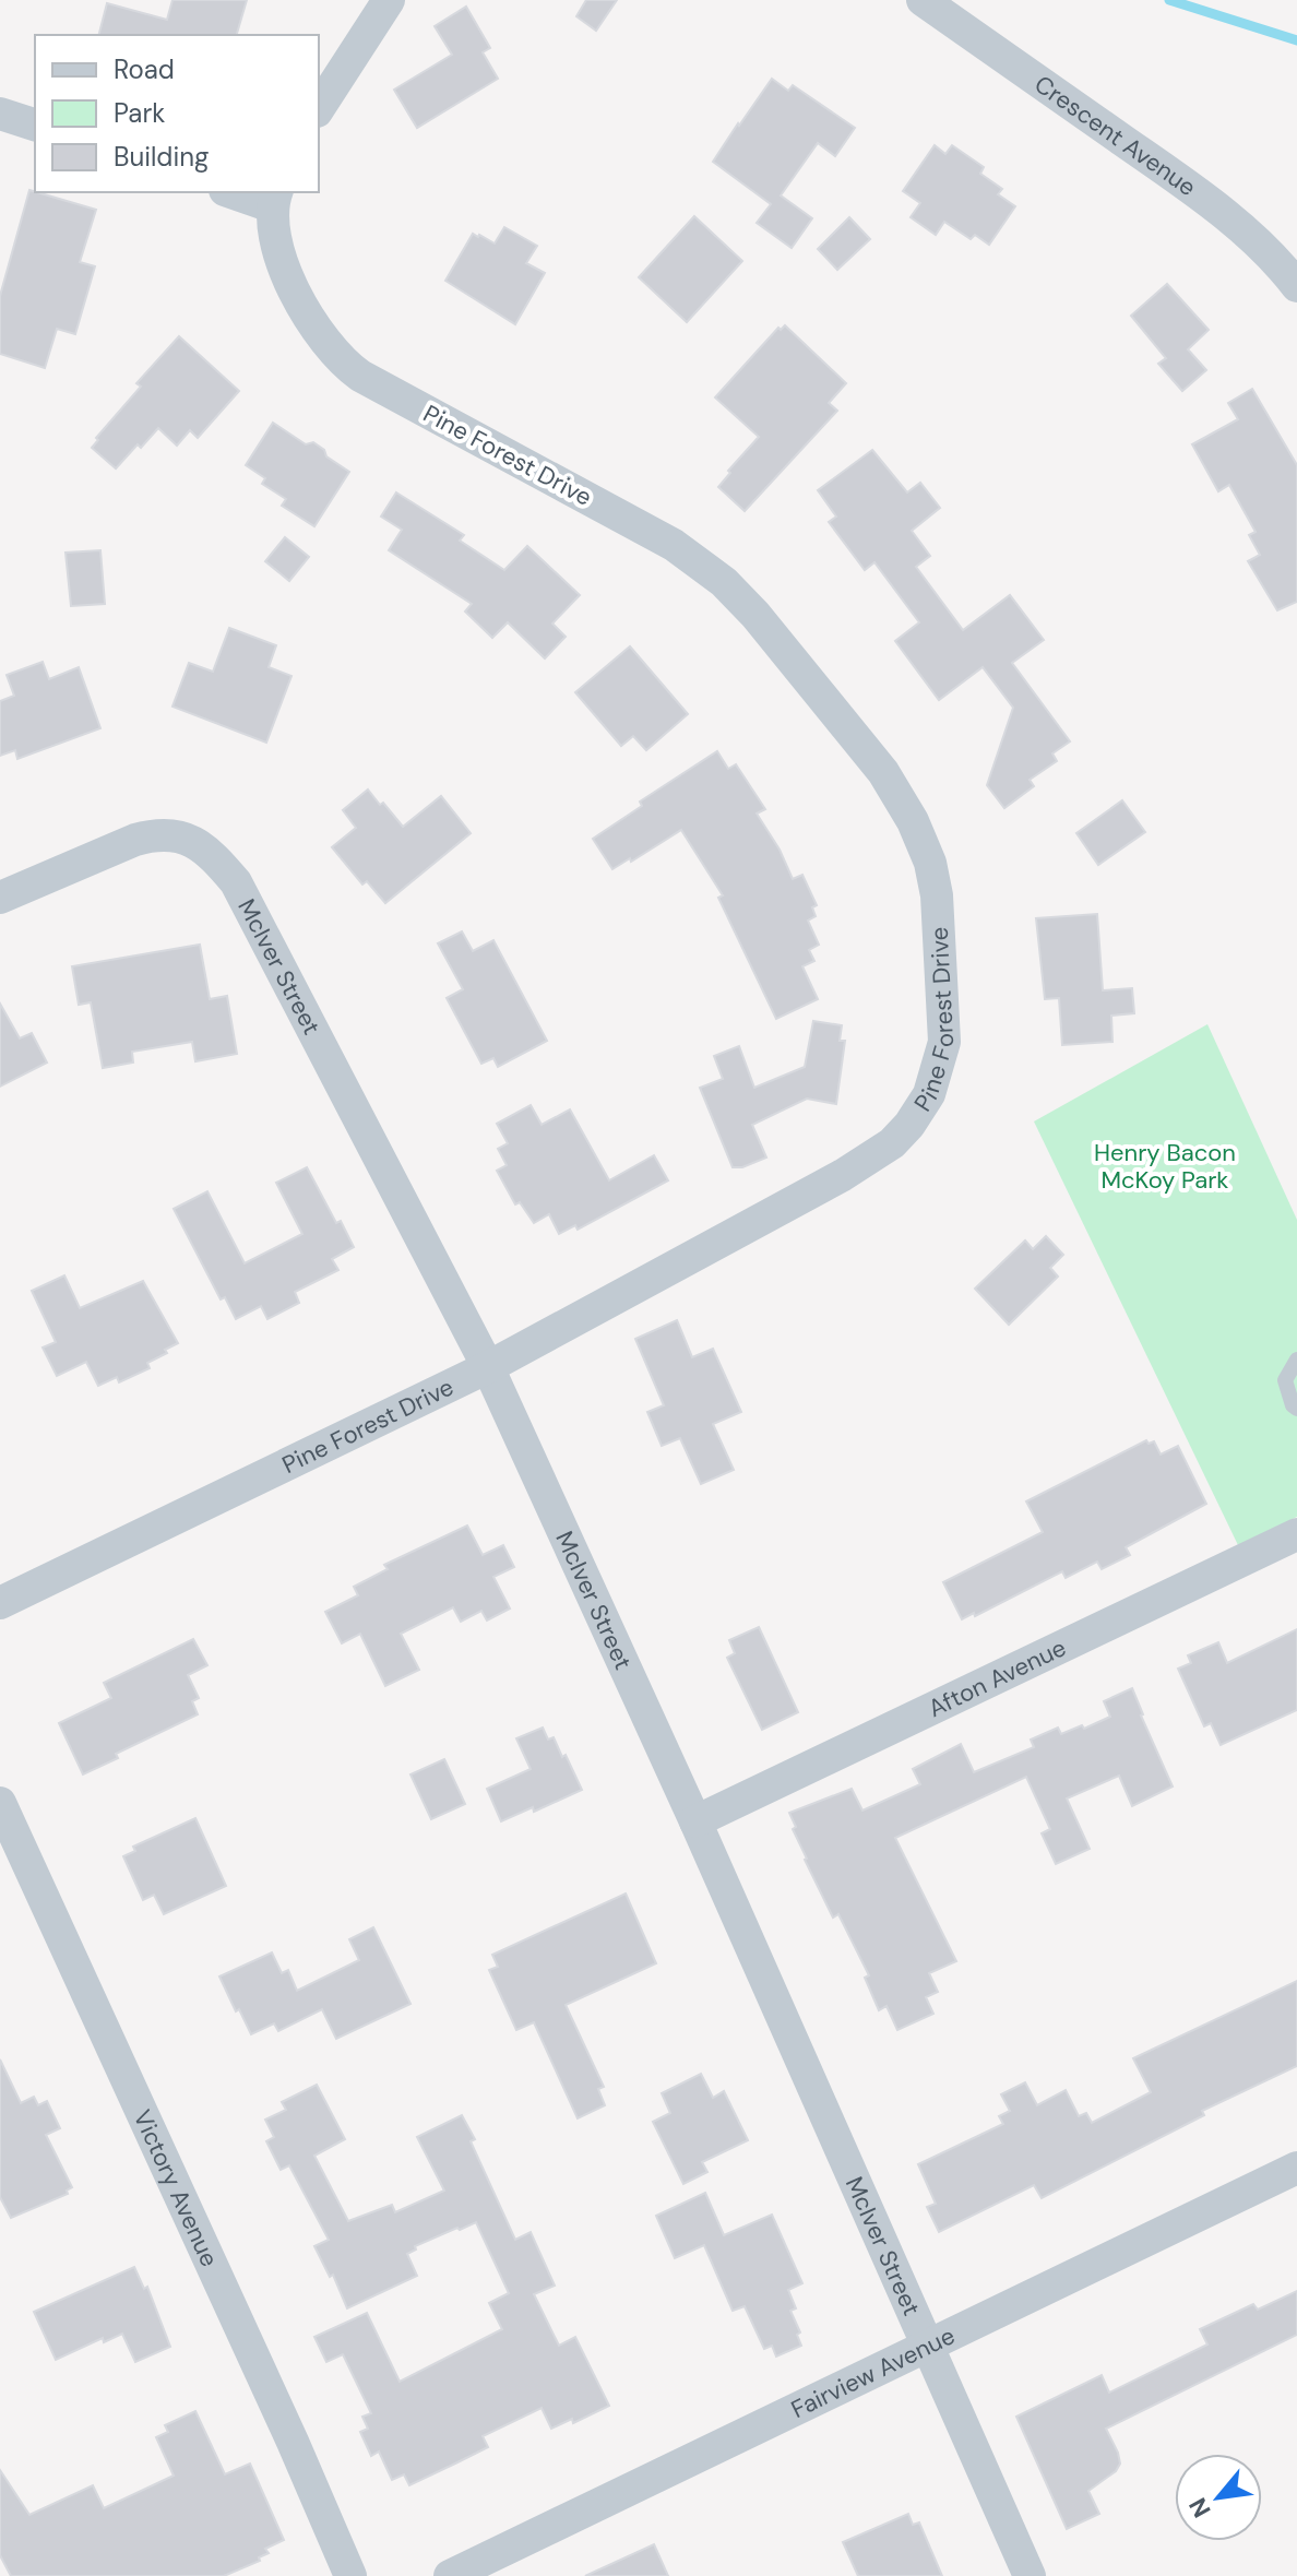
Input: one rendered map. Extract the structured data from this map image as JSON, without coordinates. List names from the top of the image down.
{
  "streets": {
    "street": [
      "Crescent Avenue",
      "Pine Forest Drive",
      "McIver Street",
      "Afton Avenue",
      "Victory Avenue",
      "Fairview Avenue"
    ]
  },
  "crossings": [
    ["Pine Forest Drive", "McIver Street"],
    ["McIver Street", "Afton Avenue"],
    ["McIver Street", "Fairview Avenue"]
  ],
  "parks": ["Henry Bacon McKoy Park"],
  "legend": ["Road", "Park", "Building"],
  "north": "bottom left"
}
